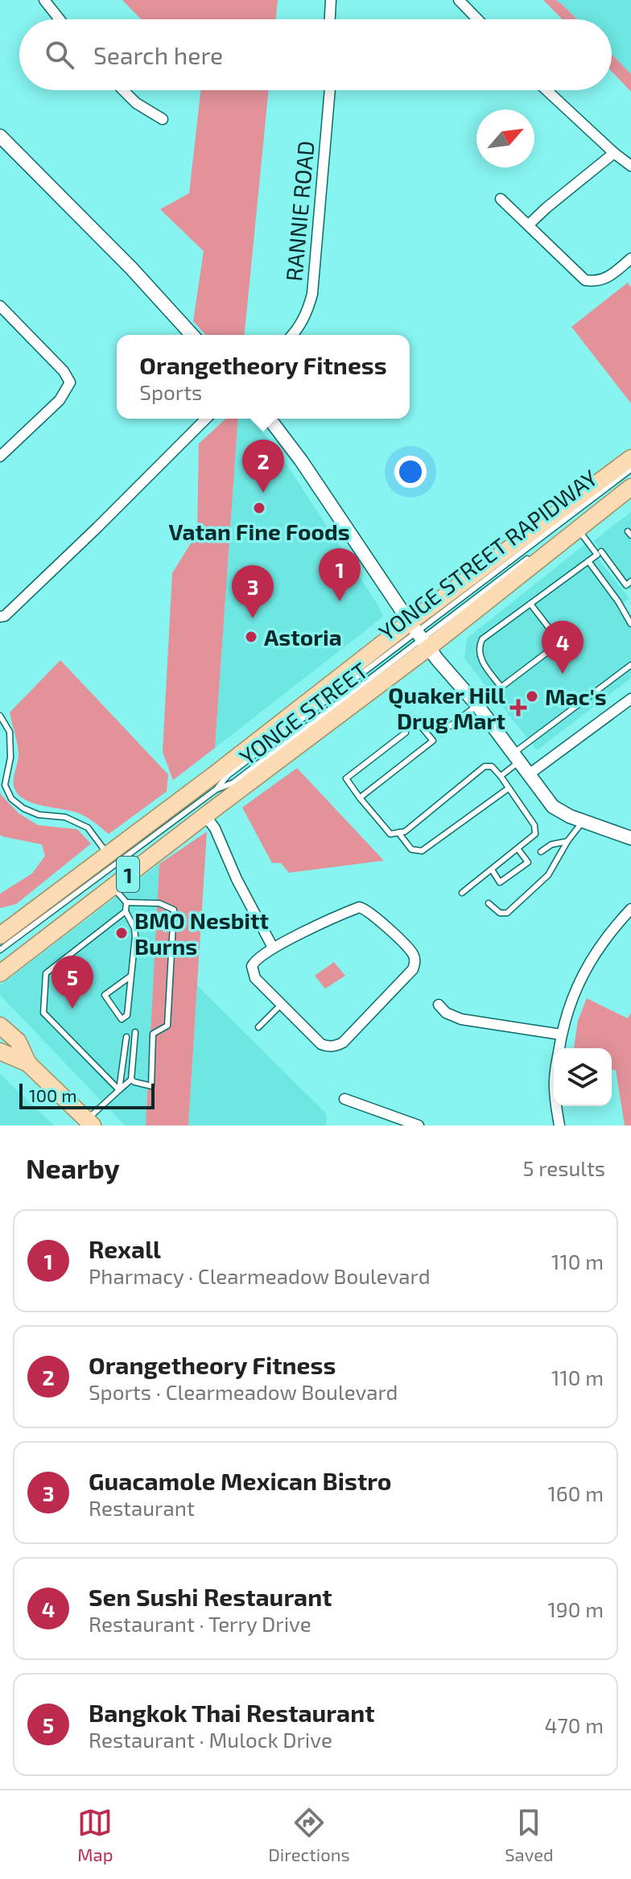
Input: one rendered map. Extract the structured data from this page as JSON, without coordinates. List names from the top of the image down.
{
  "streets": {
    "main road": ["YONGE STREET", "1"],
    "street": ["RANNIE ROAD"],
    "lane": ["YONGE STREET RAPIDWAY"]
  },
  "crossings": [
    ["YONGE STREET RAPIDWAY", "YONGE STREET"]
  ],
  "places": {
    "other": [
      "Vatan Fine Foods",
      "Astoria",
      "Mac's",
      "BMO Nesbitt Burns"
    ],
    "health": ["Quaker Hill Drug Mart"]
  },
  "scale_bar": "100 m",
  "north": "top right",
  "page": {
    "search": "Search here",
    "popup": ["Orangetheory Fitness", "Sports"],
    "pins": [
      "2",
      "1",
      "3",
      "4",
      "5"
    ],
    "scale": "100 m",
    "heading": ["Nearby", "5 results"],
    "list": [
      {
        "mark": "1",
        "name": "Rexall",
        "note": "Pharmacy · Clearmeadow Boulevard",
        "value": "110 m"
      },
      {
        "mark": "2",
        "name": "Orangetheory Fitness",
        "note": "Sports · Clearmeadow Boulevard",
        "value": "110 m"
      },
      {
        "mark": "3",
        "name": "Guacamole Mexican Bistro",
        "note": "Restaurant",
        "value": "160 m"
      },
      {
        "mark": "4",
        "name": "Sen Sushi Restaurant",
        "note": "Restaurant · Terry Drive",
        "value": "190 m"
      },
      {
        "mark": "5",
        "name": "Bangkok Thai Restaurant",
        "note": "Restaurant · Mulock Drive",
        "value": "470 m"
      }
    ],
    "nav": ["Map", "Directions", "Saved"]
  }
}
